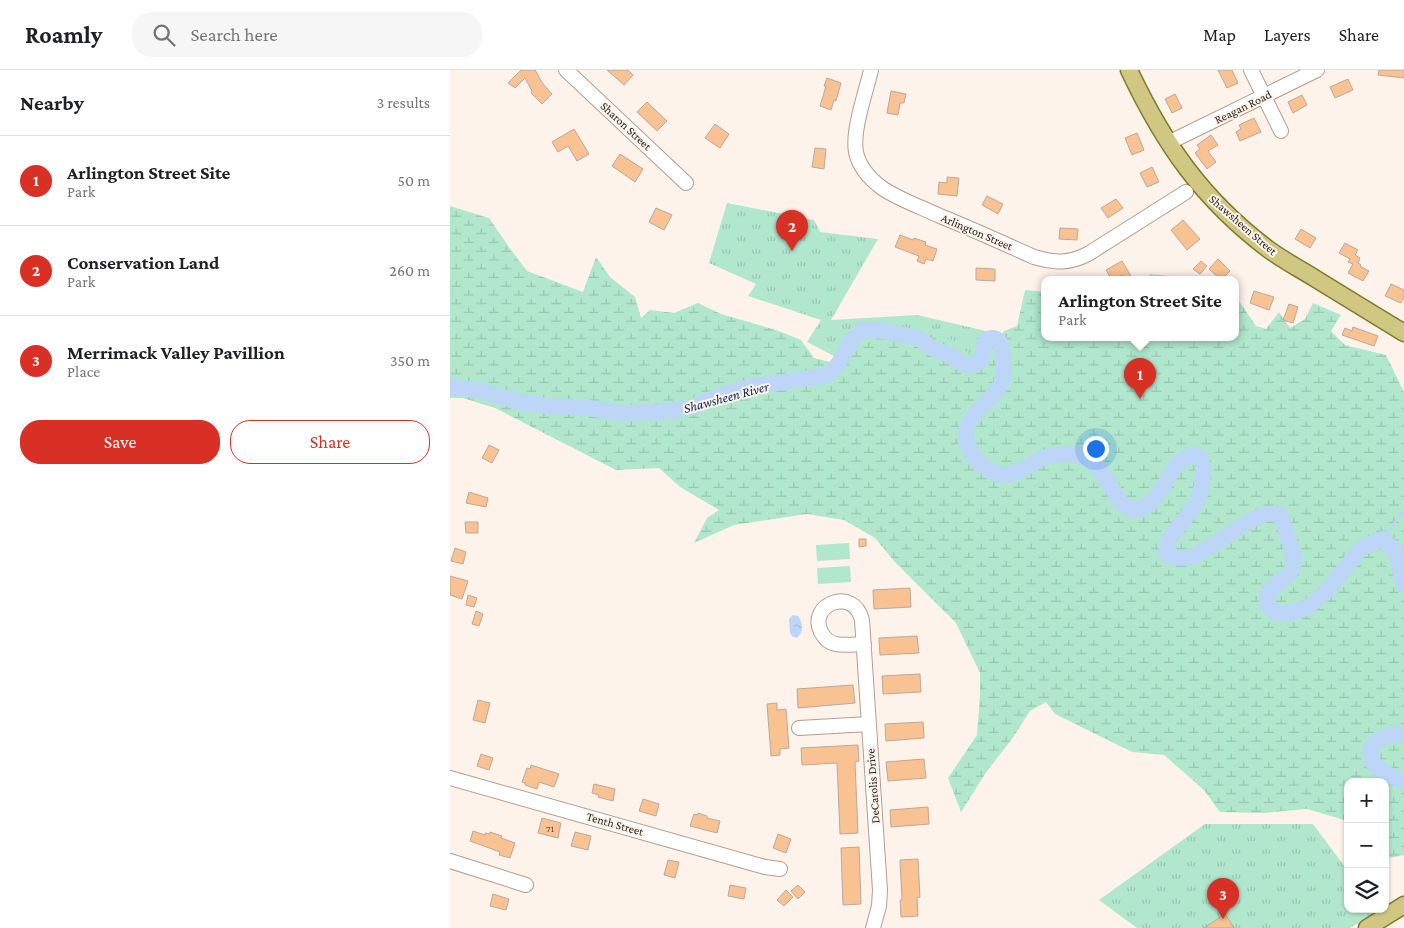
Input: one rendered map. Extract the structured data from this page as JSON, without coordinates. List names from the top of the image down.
{
  "streets": {
    "main road": ["Shawsheen Street"],
    "street": [
      "Reagan Road",
      "Sharon Street",
      "Arlington Street",
      "DeCarolis Drive",
      "Tenth Street"
    ]
  },
  "crossings": [
    ["Reagan Road", "Shawsheen Street"]
  ],
  "water": ["Shawsheen River"],
  "house_numbers": ["71"],
  "page": {
    "header": "Roamly",
    "search": "Search here",
    "nav": ["Map", "Layers", "Share"],
    "heading": ["Nearby", "3 results"],
    "list": [
      {
        "mark": "1",
        "name": "Arlington Street Site",
        "note": "Park",
        "value": "50 m"
      },
      {
        "mark": "2",
        "name": "Conservation Land",
        "note": "Park",
        "value": "260 m"
      },
      {
        "mark": "3",
        "name": "Merrimack Valley Pavillion",
        "note": "Place",
        "value": "350 m"
      }
    ],
    "pins": ["2", "1", "3"],
    "popup": ["Arlington Street Site", "Park"],
    "buttons": ["Save", "Share"],
    "map_buttons": ["+", "−"]
  }
}
